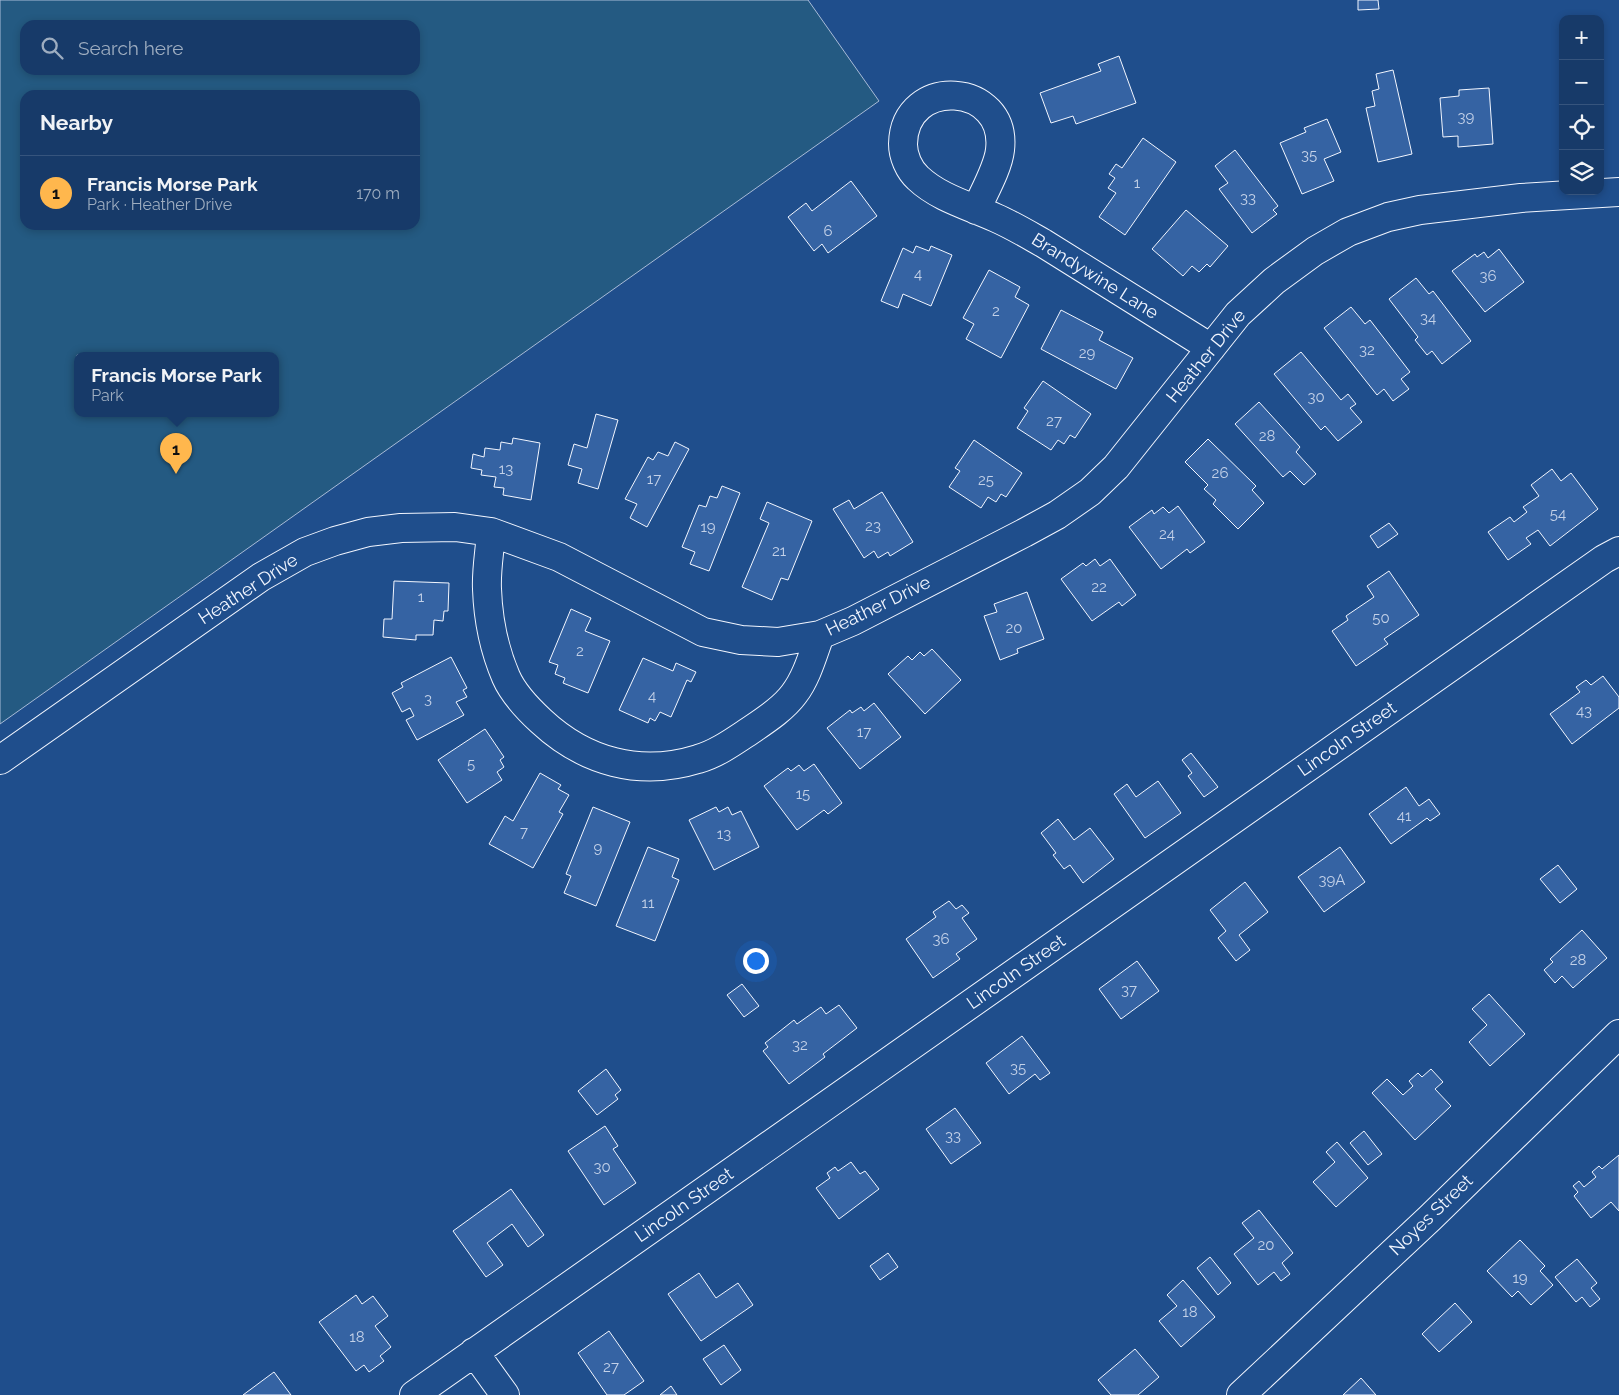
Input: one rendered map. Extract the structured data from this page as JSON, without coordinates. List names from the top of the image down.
{
  "streets": {
    "street": [
      "Brandywine Lane",
      "Heather Drive",
      "Lincoln Street",
      "Noyes Street"
    ]
  },
  "crossings": [
    ["Brandywine Lane", "Heather Drive"]
  ],
  "house_numbers": [
    "39",
    "35",
    "1",
    "33",
    "6",
    "4",
    "36",
    "2",
    "34",
    "32",
    "29",
    "30",
    "27",
    "28",
    "13",
    "26",
    "17",
    "25",
    "54",
    "23",
    "19",
    "24",
    "21",
    "22",
    "1",
    "50",
    "20",
    "2",
    "4",
    "3",
    "43",
    "17",
    "5",
    "15",
    "41",
    "7",
    "13",
    "9",
    "39A",
    "11",
    "36",
    "28",
    "37",
    "32",
    "35",
    "33",
    "30",
    "20",
    "19",
    "18",
    "18",
    "27"
  ],
  "page": {
    "map_buttons": ["+", "−"],
    "search": "Search here",
    "heading": "Nearby",
    "list": [
      {
        "mark": "1",
        "name": "Francis Morse Park",
        "note": "Park · Heather Drive",
        "value": "170 m"
      }
    ],
    "popup": ["Francis Morse Park", "Park"],
    "pins": "1"
  }
}
